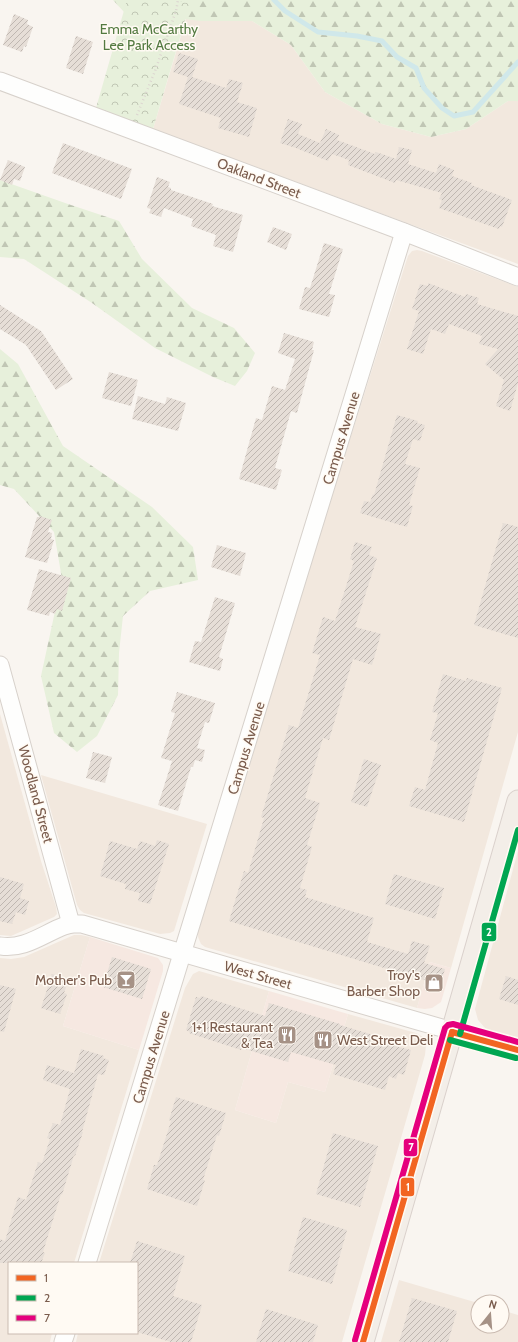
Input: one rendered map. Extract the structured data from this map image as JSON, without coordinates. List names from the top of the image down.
{
  "streets": {
    "street": [
      "Oakland Street",
      "Campus Avenue",
      "Woodland Street",
      "West Street"
    ]
  },
  "crossings": [
    ["Oakland Street", "Campus Avenue"],
    ["Campus Avenue", "West Street"],
    ["Woodland Street", "West Street"]
  ],
  "parks": ["Emma McCarthy Lee Park Access"],
  "places": {
    "bar": ["Mother's Pub"],
    "shop": ["Troy's Barber Shop"],
    "restaurant": ["1+1 Restaurant & Tea", "West Street Deli"]
  },
  "lines": ["transit line 2", "transit line 7", "transit line 1"],
  "legend": ["1", "2", "7"],
  "north": "top"
}
